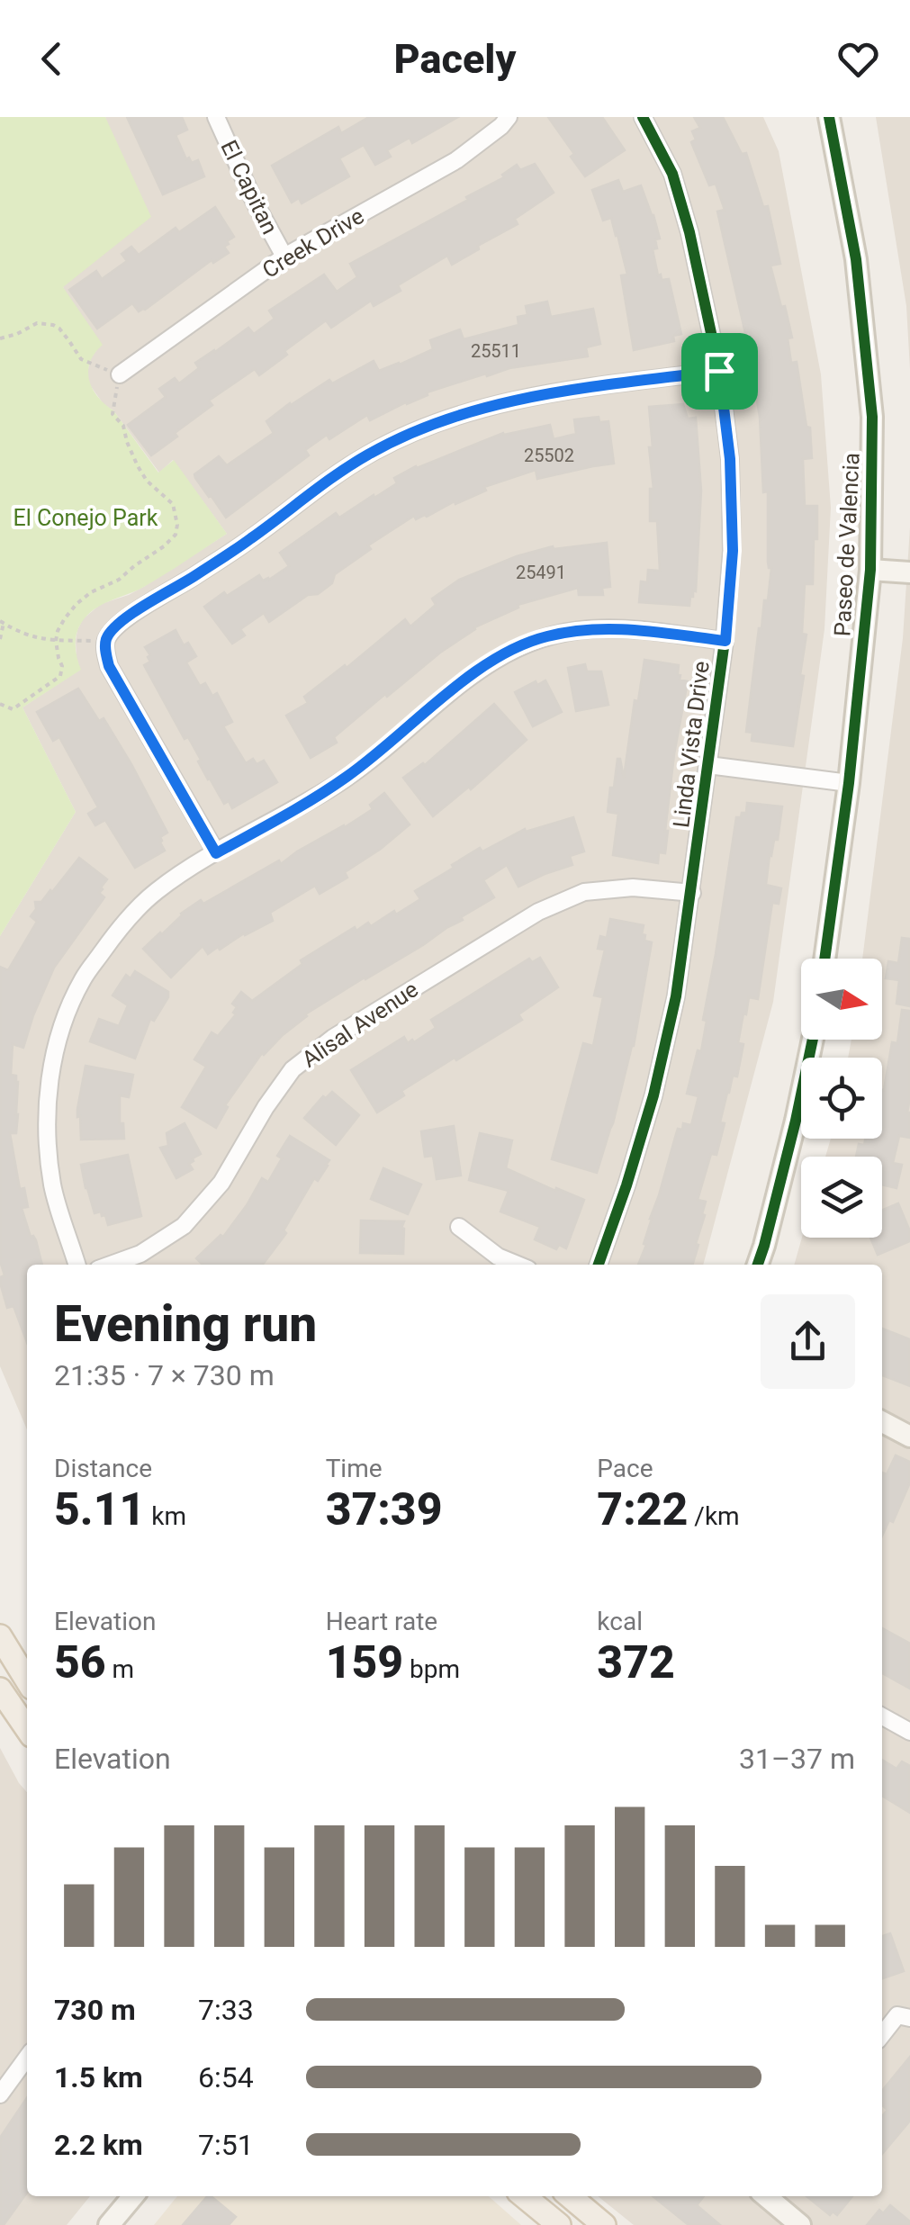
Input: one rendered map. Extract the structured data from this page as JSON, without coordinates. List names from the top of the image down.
{
  "streets": {
    "main road": ["Paseo de Valencia"],
    "street": [
      "El Capitan",
      "Creek Drive",
      "Linda Vista Drive",
      "Alisal Avenue"
    ]
  },
  "crossings": [
    ["El Capitan", "Creek Drive"],
    ["Linda Vista Drive", "Alisal Avenue"]
  ],
  "parks": ["El Conejo Park"],
  "house_numbers": ["25511", "25502", "25491"],
  "north": "right",
  "page": {
    "header": "Pacely",
    "heading": ["Evening run", "21:35 · 7 × 730 m"],
    "stats": [
      ["Distance", "5.11 km"],
      ["Time", "37:39"],
      ["Pace", "7:22 /km"],
      ["Elevation", "56 m"],
      ["Heart rate", "159 bpm"],
      ["kcal", "372"]
    ],
    "chart": ["Elevation", "31–37 m"],
    "list": [
      {
        "name": "730 m",
        "note": "7:33"
      },
      {
        "name": "1.5 km",
        "note": "6:54"
      },
      {
        "name": "2.2 km",
        "note": "7:51"
      }
    ]
  }
}
